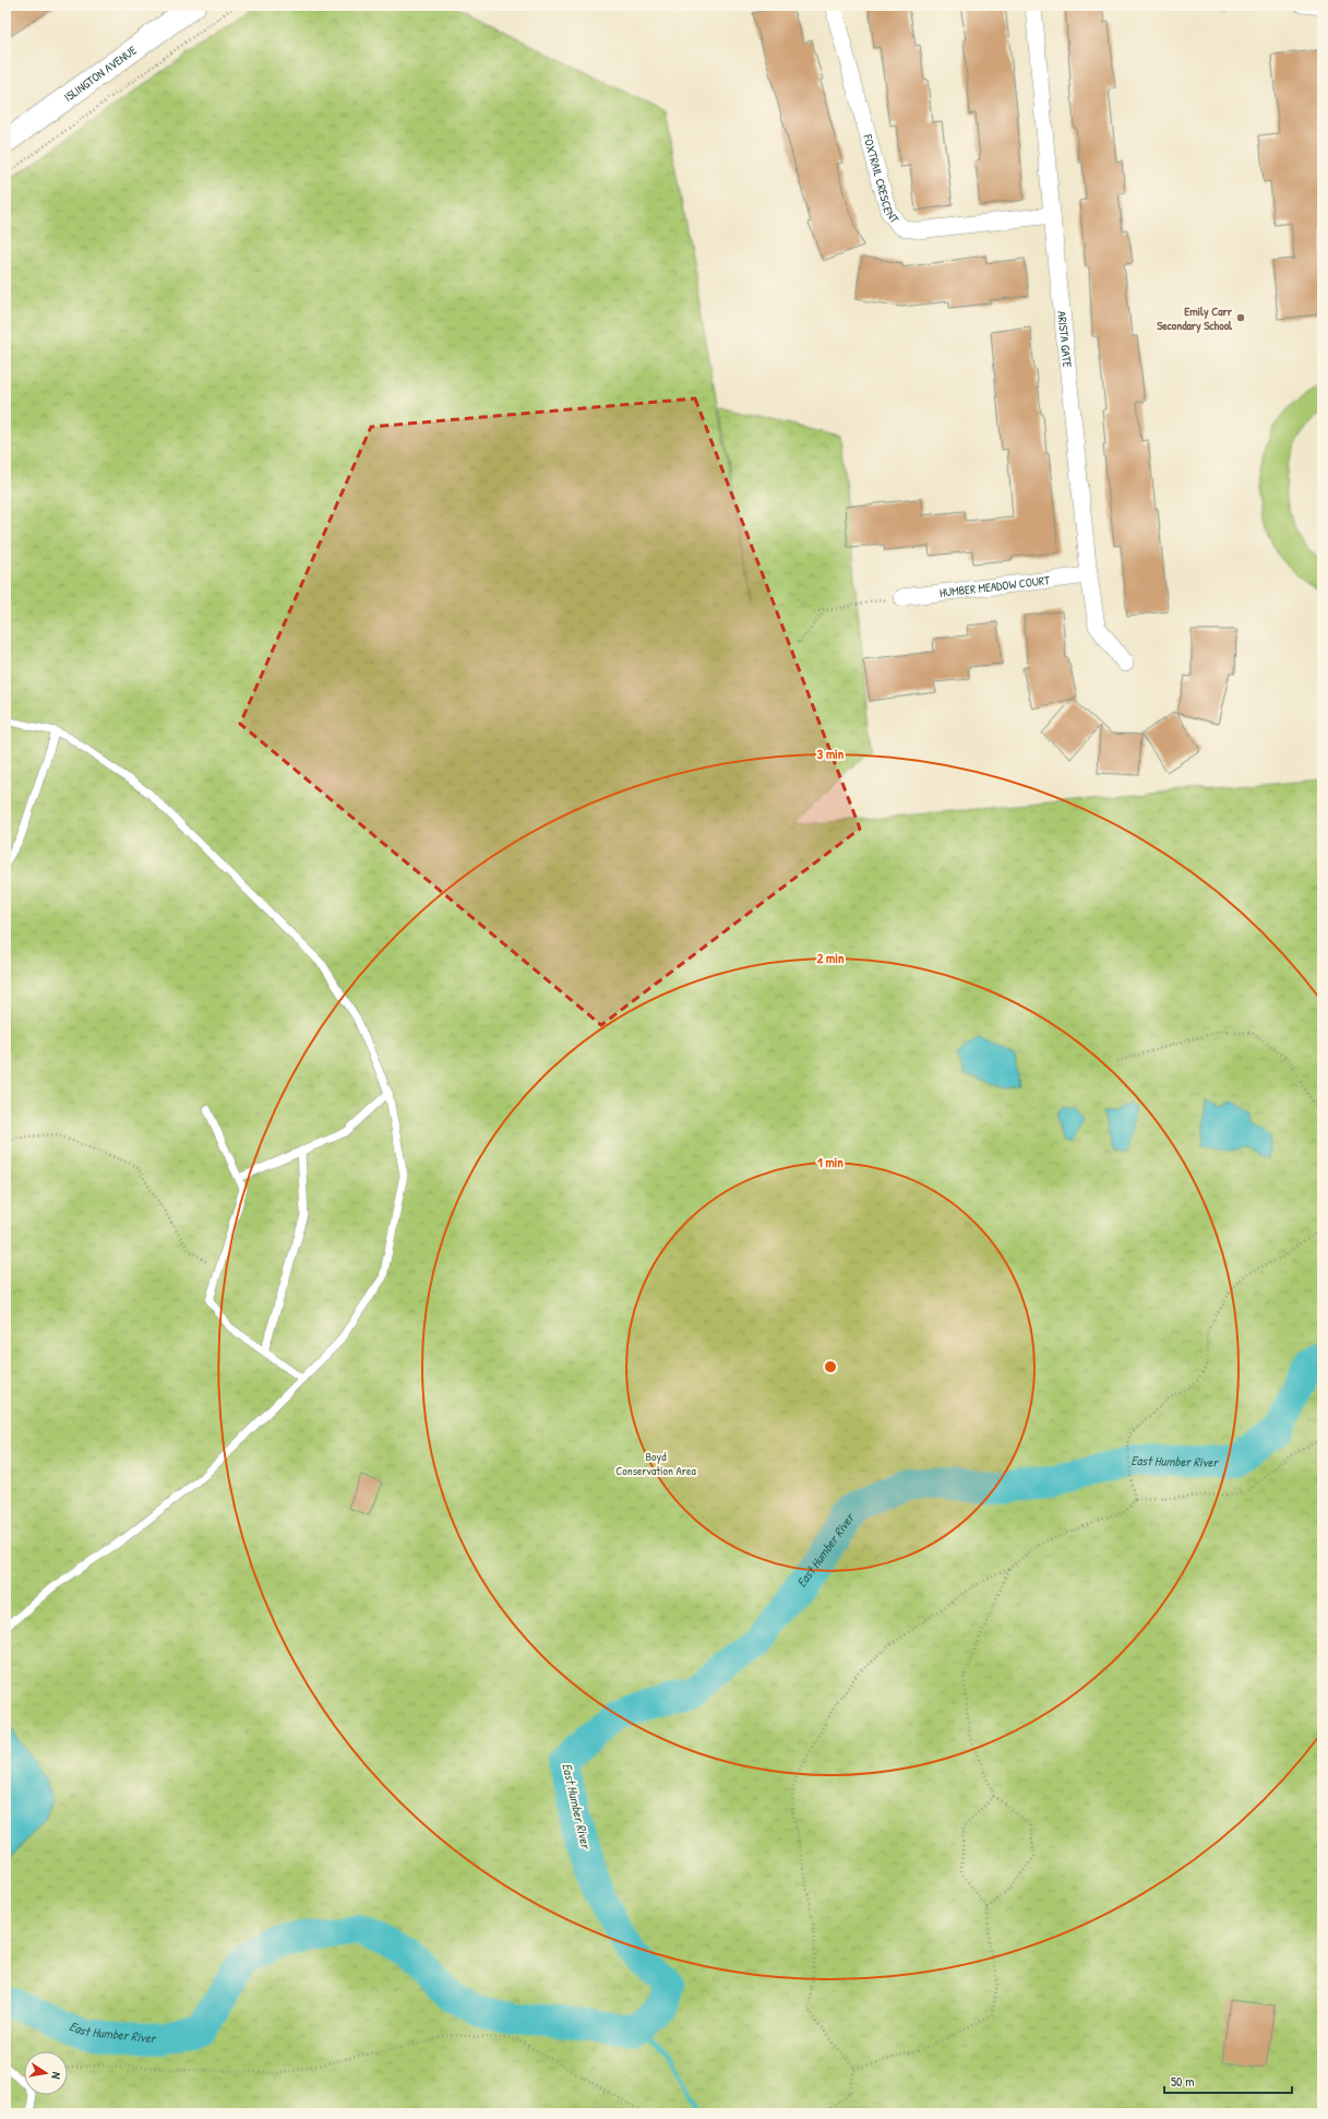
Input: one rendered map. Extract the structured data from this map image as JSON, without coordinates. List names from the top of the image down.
{
  "streets": {
    "main road": ["ISLINGTON AVENUE"],
    "street": ["FOXTRAIL CRESCENT", "ARISTA GATE", "HUMBER MEADOW COURT"]
  },
  "crossings": [
    ["FOXTRAIL CRESCENT", "ARISTA GATE"],
    ["ARISTA GATE", "HUMBER MEADOW COURT"]
  ],
  "water": ["East Humber River"],
  "parks": ["Boyd Conservation Area"],
  "places": ["Emily Carr Secondary School"],
  "scale_bar": "50 m",
  "north": "right",
  "rings": ["3 min", "2 min", "1 min"]
}
